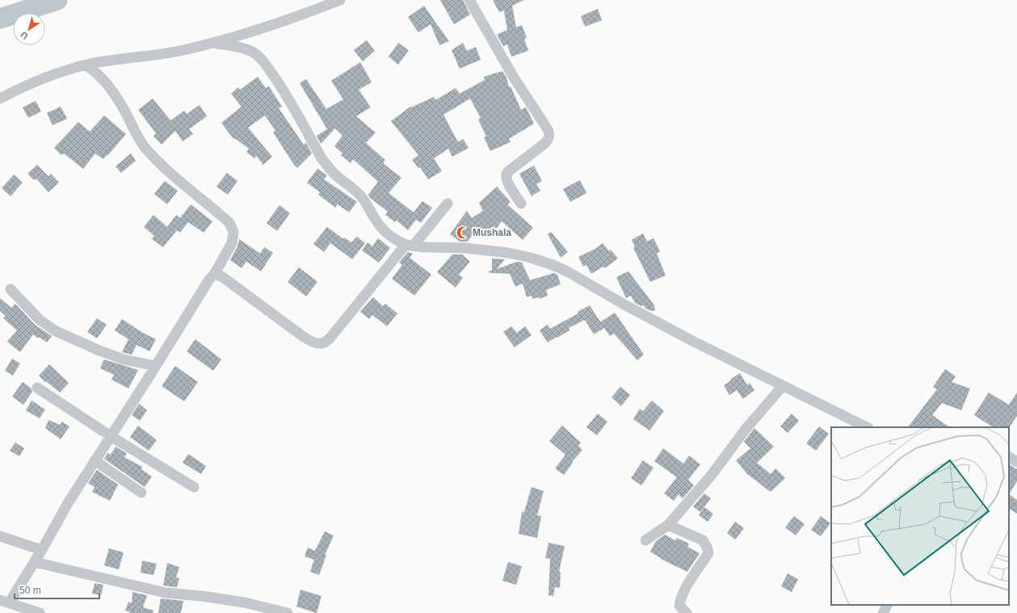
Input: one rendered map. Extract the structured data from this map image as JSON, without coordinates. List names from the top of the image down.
{
  "places": {
    "mosque": ["Mushala"]
  },
  "scale_bar": "50 m",
  "north": "bottom left"
}
